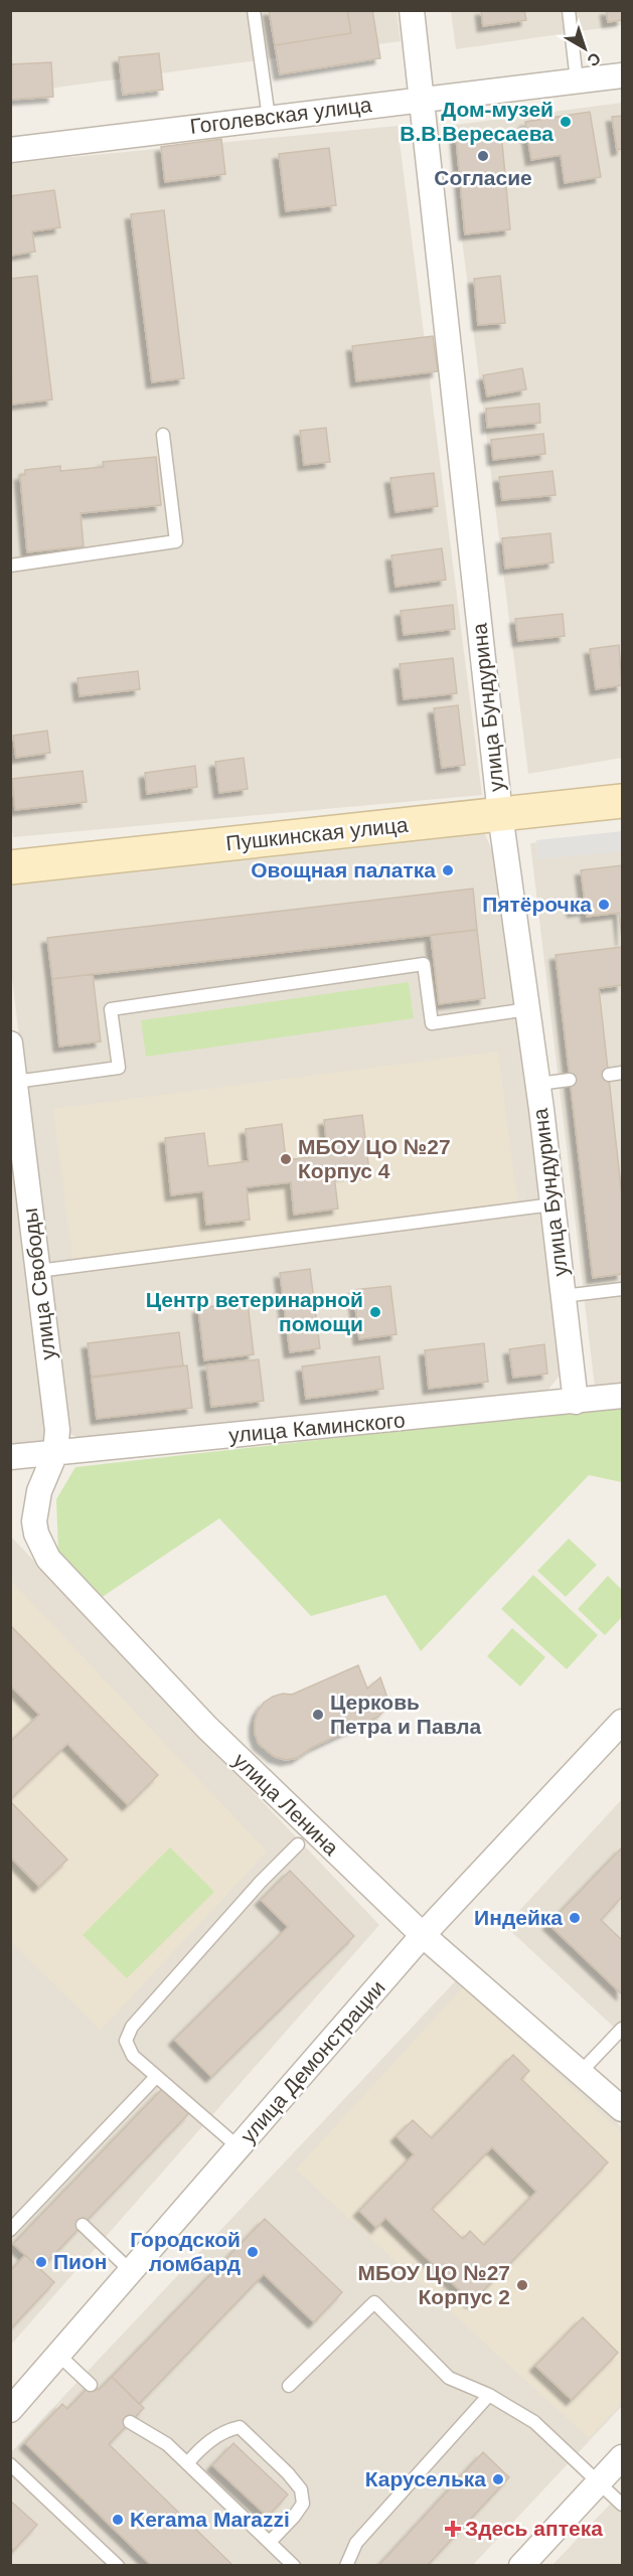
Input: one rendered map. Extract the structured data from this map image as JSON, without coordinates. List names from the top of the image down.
{
  "streets": {
    "street": [
      "Гоголевская улица",
      "улица Бундурина",
      "Пушкинская улица",
      "улица Свободы",
      "улица Каминского",
      "улица Ленина",
      "улица Демонстрации"
    ]
  },
  "crossings": [
    ["Гоголевская улица", "улица Бундурина"],
    ["улица Бундурина", "Пушкинская улица"],
    ["улица Бундурина", "улица Каминского"],
    ["улица Свободы", "улица Каминского"],
    ["улица Свободы", "улица Ленина"],
    ["улица Каминского", "улица Ленина"],
    ["улица Ленина", "улица Демонстрации"]
  ],
  "places": {
    "other": [
      "Дом-музей В.В.Вересаева",
      "Согласие",
      "Овощная палатка",
      "Пятёрочка",
      "МБОУ ЦО №27 Корпус 4",
      "Центр ветеринарной помощи",
      "Церковь Петра и Павла",
      "Индейка",
      "Городской ломбард",
      "Пион",
      "МБОУ ЦО №27 Корпус 2",
      "Каруселька",
      "Kerama Marazzi"
    ],
    "health": ["Здесь аптека"]
  },
  "north": "bottom right"
}
